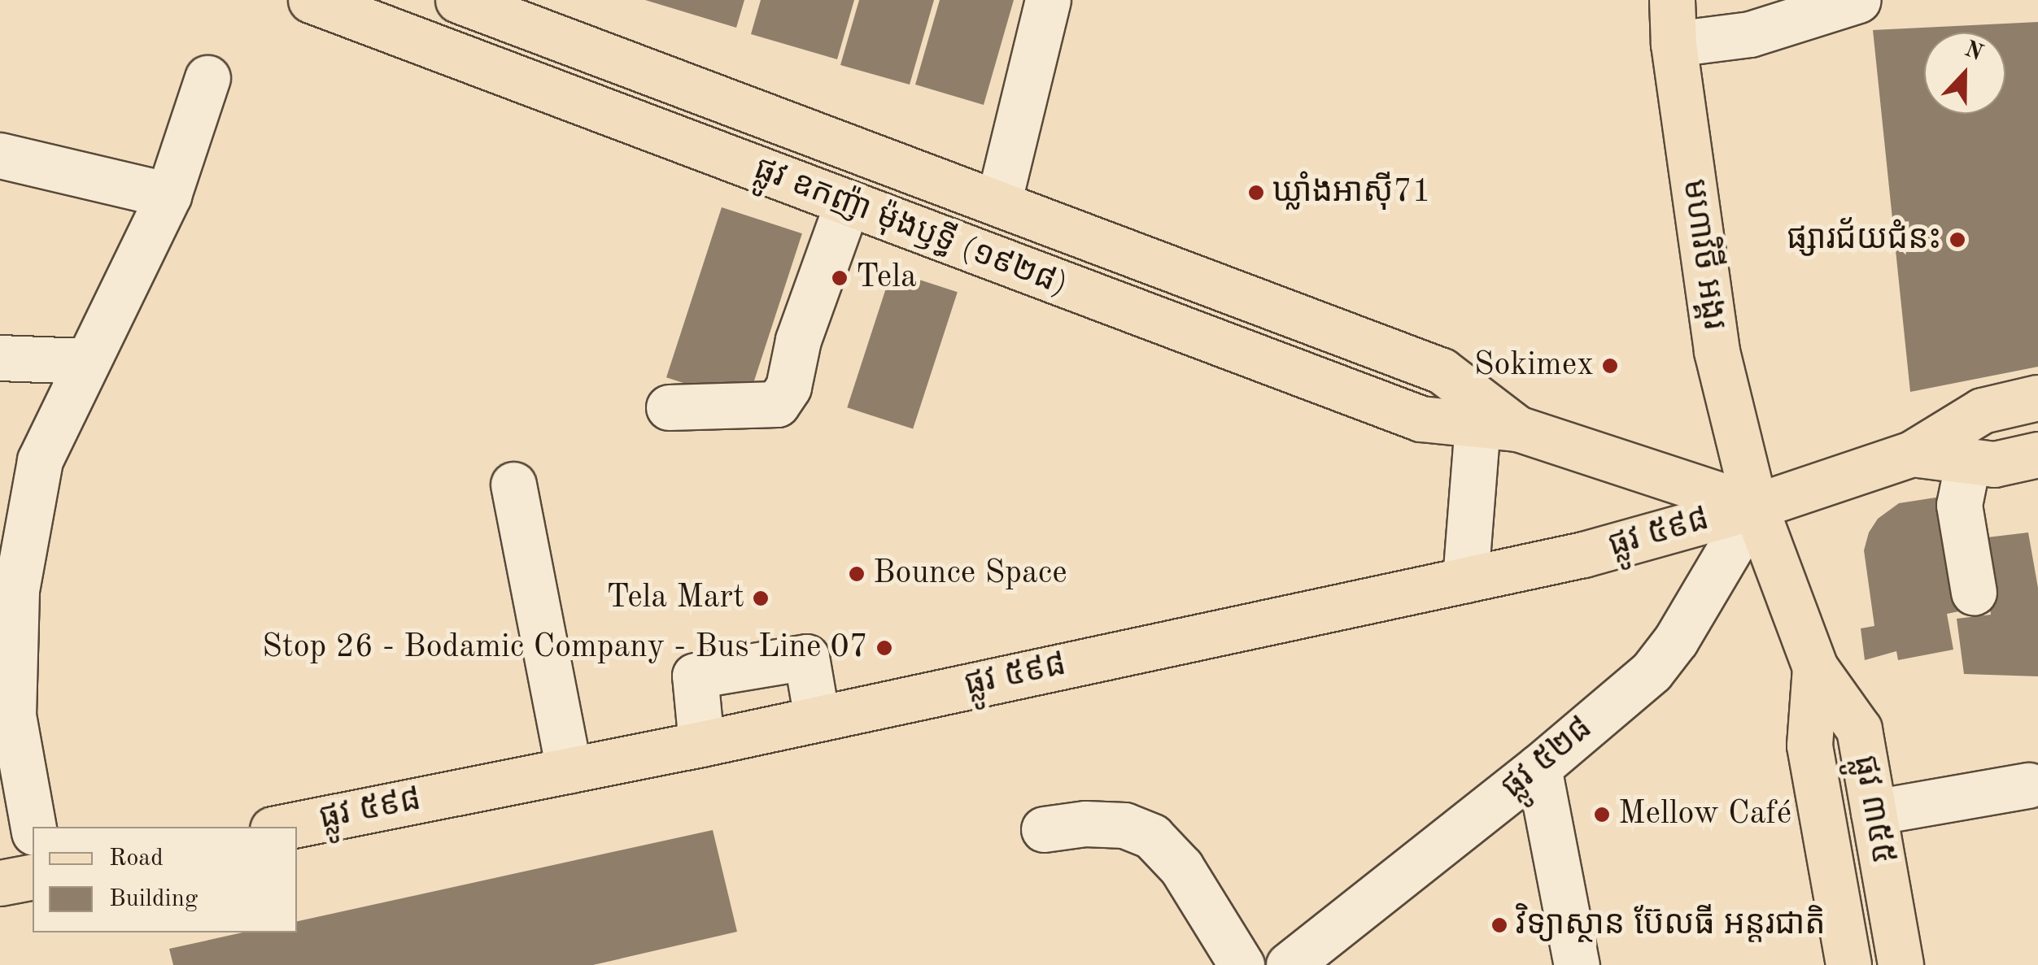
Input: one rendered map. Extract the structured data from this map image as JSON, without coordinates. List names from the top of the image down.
{
  "streets": {
    "main road": [
      "ផ្លូវ ឧកញ៉ា ម៉ុងឫទ្ធី (១៩២៨)",
      "មហាវិថី អង្គរ",
      "ផ្លូវ ៥៩៨",
      "ផ្លូវ ៣៥៥"
    ],
    "street": ["ផ្លូវ ៥២៨"]
  },
  "crossings": [
    ["ផ្លូវ ឧកញ៉ា ម៉ុងឫទ្ធី (១៩២៨)", "មហាវិថី អង្គរ"],
    ["ផ្លូវ ឧកញ៉ា ម៉ុងឫទ្ធី (១៩២៨)", "ផ្លូវ ៥៩៨"],
    ["ផ្លូវ ឧកញ៉ា ម៉ុងឫទ្ធី (១៩២៨)", "ផ្លូវ ៥២៨"],
    ["ផ្លូវ ឧកញ៉ា ម៉ុងឫទ្ធី (១៩២៨)", "ផ្លូវ ៣៥៥"],
    ["មហាវិថី អង្គរ", "ផ្លូវ ៥៩៨"],
    ["មហាវិថី អង្គរ", "ផ្លូវ ៥២៨"],
    ["មហាវិថី អង្គរ", "ផ្លូវ ៣៥៥"],
    ["ផ្លូវ ៥៩៨", "ផ្លូវ ៥២៨"],
    ["ផ្លូវ ៥៩៨", "ផ្លូវ ៣៥៥"],
    ["ផ្លូវ ៥២៨", "ផ្លូវ ៣៥៥"]
  ],
  "places": [
    "ឃ្លាំងអាសុី71",
    "ផ្សារជ័យជំនះ",
    "Tela",
    "Sokimex",
    "Bounce Space",
    "Tela Mart",
    "Stop 26 - Bodamic Company - Bus Line 07",
    "Mellow Café",
    "វិទ្យាស្ថាន ប៊ែលធី អន្ដរជាតិ"
  ],
  "legend": ["Road", "Building"],
  "north": "top"
}
